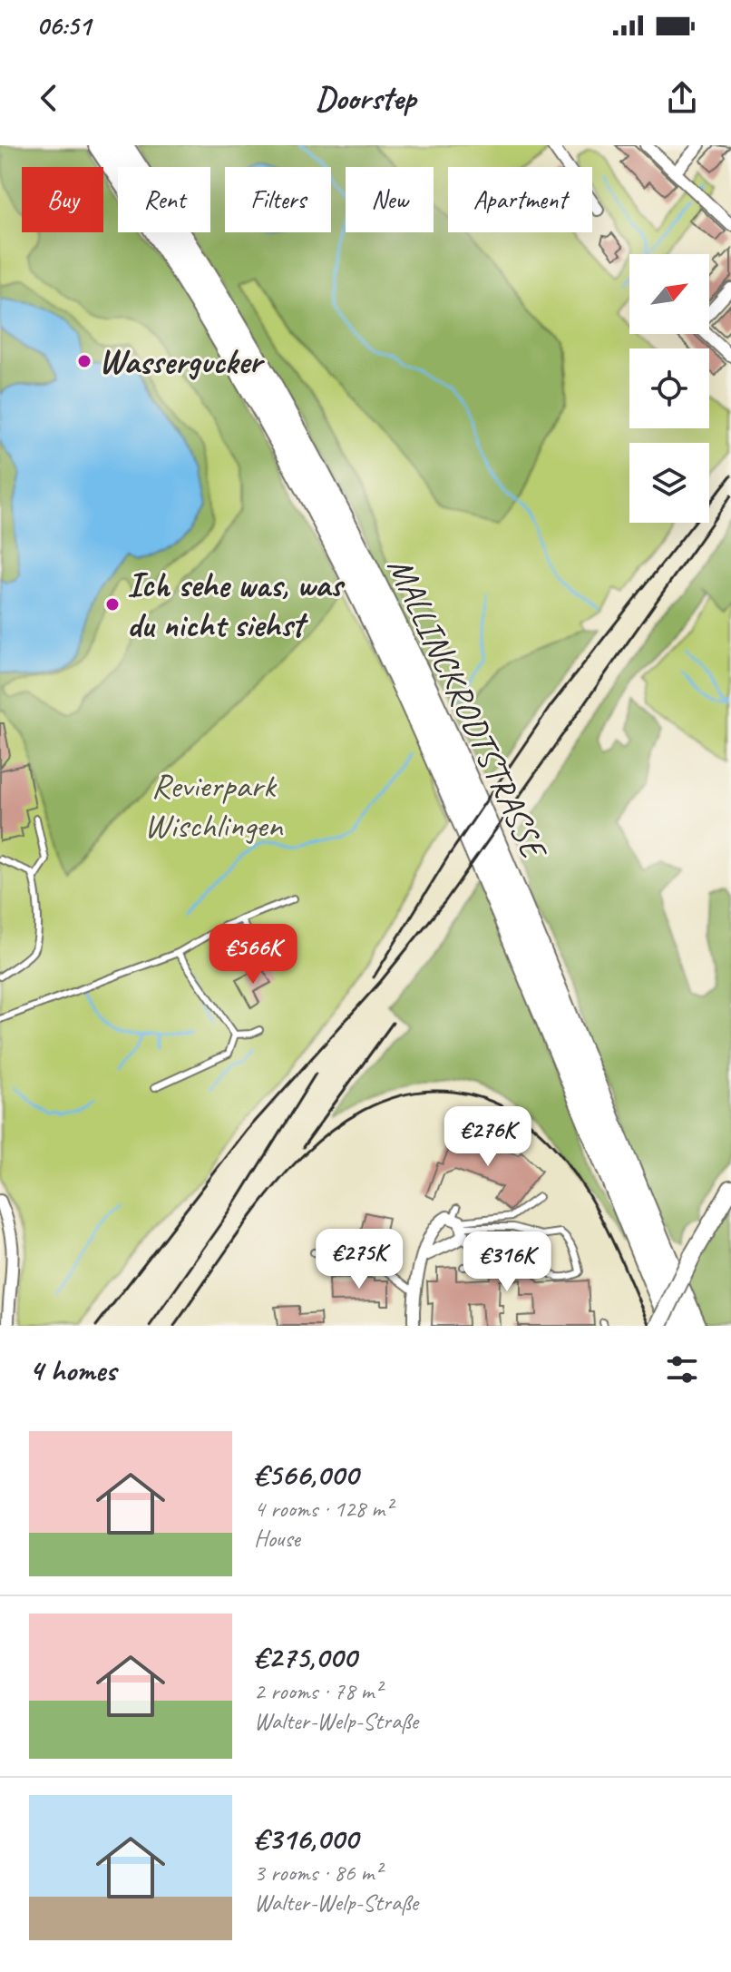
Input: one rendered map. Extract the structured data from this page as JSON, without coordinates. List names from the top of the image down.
{
  "streets": {
    "highway": ["MALLINCKRODTSTRASSE"]
  },
  "parks": ["Revierpark Wischlingen"],
  "places": ["Wassergucker", "Ich sehe was, was du nicht siehst"],
  "north": "top right",
  "page": {
    "status": "06:51",
    "header": "Doorstep",
    "chip": [
      "Buy",
      "Rent",
      "Filters",
      "New",
      "Apartment"
    ],
    "price": [
      "€566K",
      "€276K",
      "€275K",
      "€316K"
    ],
    "heading": "4 homes",
    "list": [
      {
        "name": "€566,000",
        "note": "4 rooms · 128 m² · House"
      },
      {
        "name": "€275,000",
        "note": "2 rooms · 78 m² · Walter-Welp-Straße"
      },
      {
        "name": "€316,000",
        "note": "3 rooms · 86 m² · Walter-Welp-Straße"
      }
    ]
  }
}
